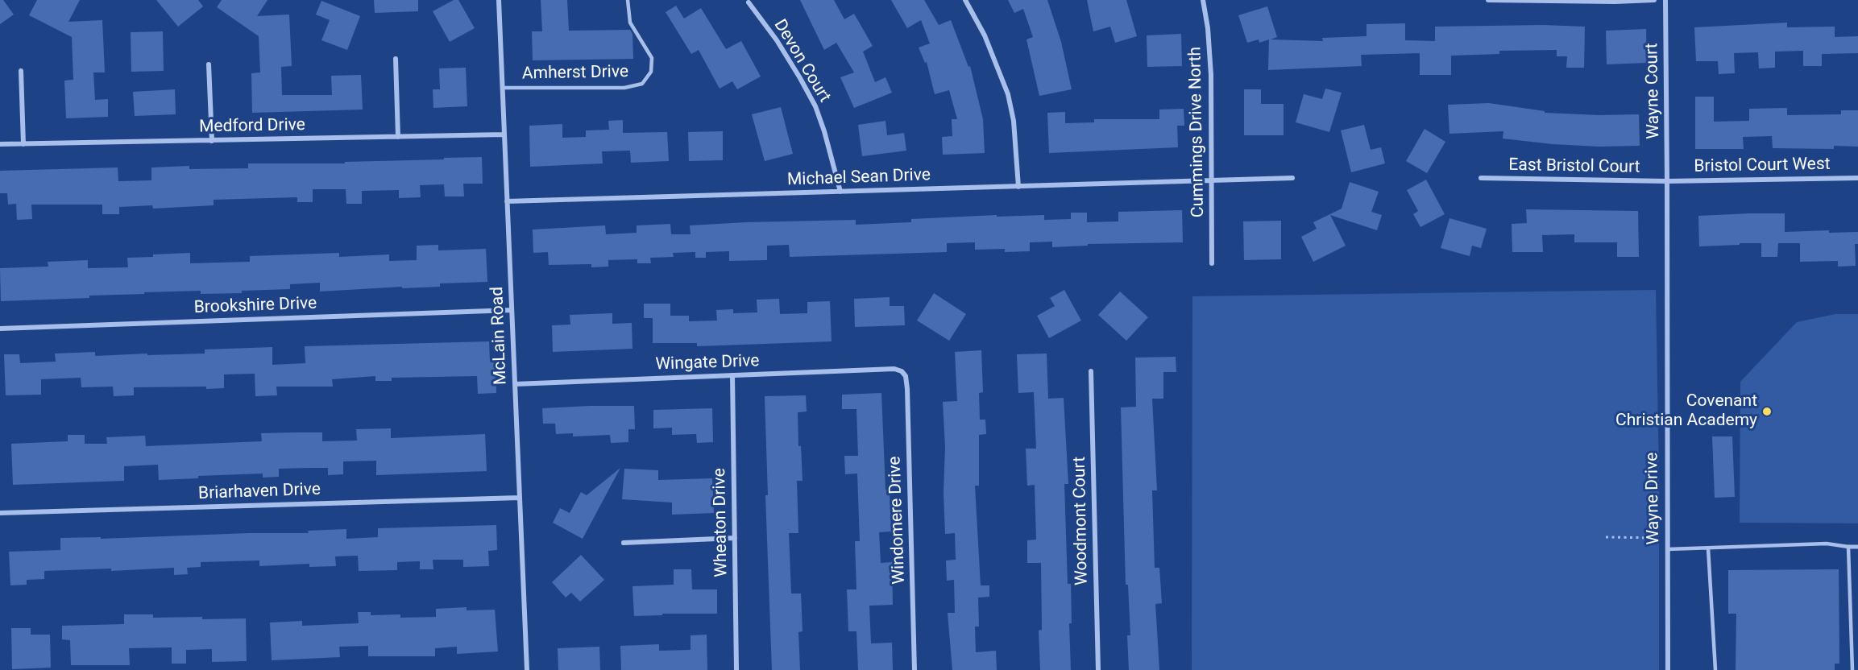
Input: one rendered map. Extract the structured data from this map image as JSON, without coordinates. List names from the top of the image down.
{
  "streets": {
    "street": [
      "Devon Court",
      "Wayne Court",
      "Medford Drive",
      "Cummings Drive North",
      "Bristol Court West",
      "East Bristol Court",
      "Michael Sean Drive",
      "Brookshire Drive",
      "McLain Road",
      "Wingate Drive",
      "Briarhaven Drive",
      "Wayne Drive",
      "Windomere Drive",
      "Woodmont Court",
      "Wheaton Drive"
    ],
    "lane": ["Amherst Drive"]
  },
  "crossings": [
    ["Devon Court", "Michael Sean Drive"],
    ["Amherst Drive", "McLain Road"],
    ["Wayne Court", "Bristol Court West"],
    ["Wayne Court", "East Bristol Court"],
    ["Wayne Court", "Wayne Drive"],
    ["Medford Drive", "McLain Road"],
    ["Cummings Drive North", "Michael Sean Drive"],
    ["Bristol Court West", "East Bristol Court"],
    ["Bristol Court West", "Wayne Drive"],
    ["East Bristol Court", "Wayne Drive"],
    ["Michael Sean Drive", "McLain Road"],
    ["Brookshire Drive", "McLain Road"],
    ["McLain Road", "Wingate Drive"],
    ["McLain Road", "Briarhaven Drive"],
    ["Wingate Drive", "Windomere Drive"],
    ["Wingate Drive", "Wheaton Drive"]
  ],
  "places": ["Covenant Christian Academy"]
}
